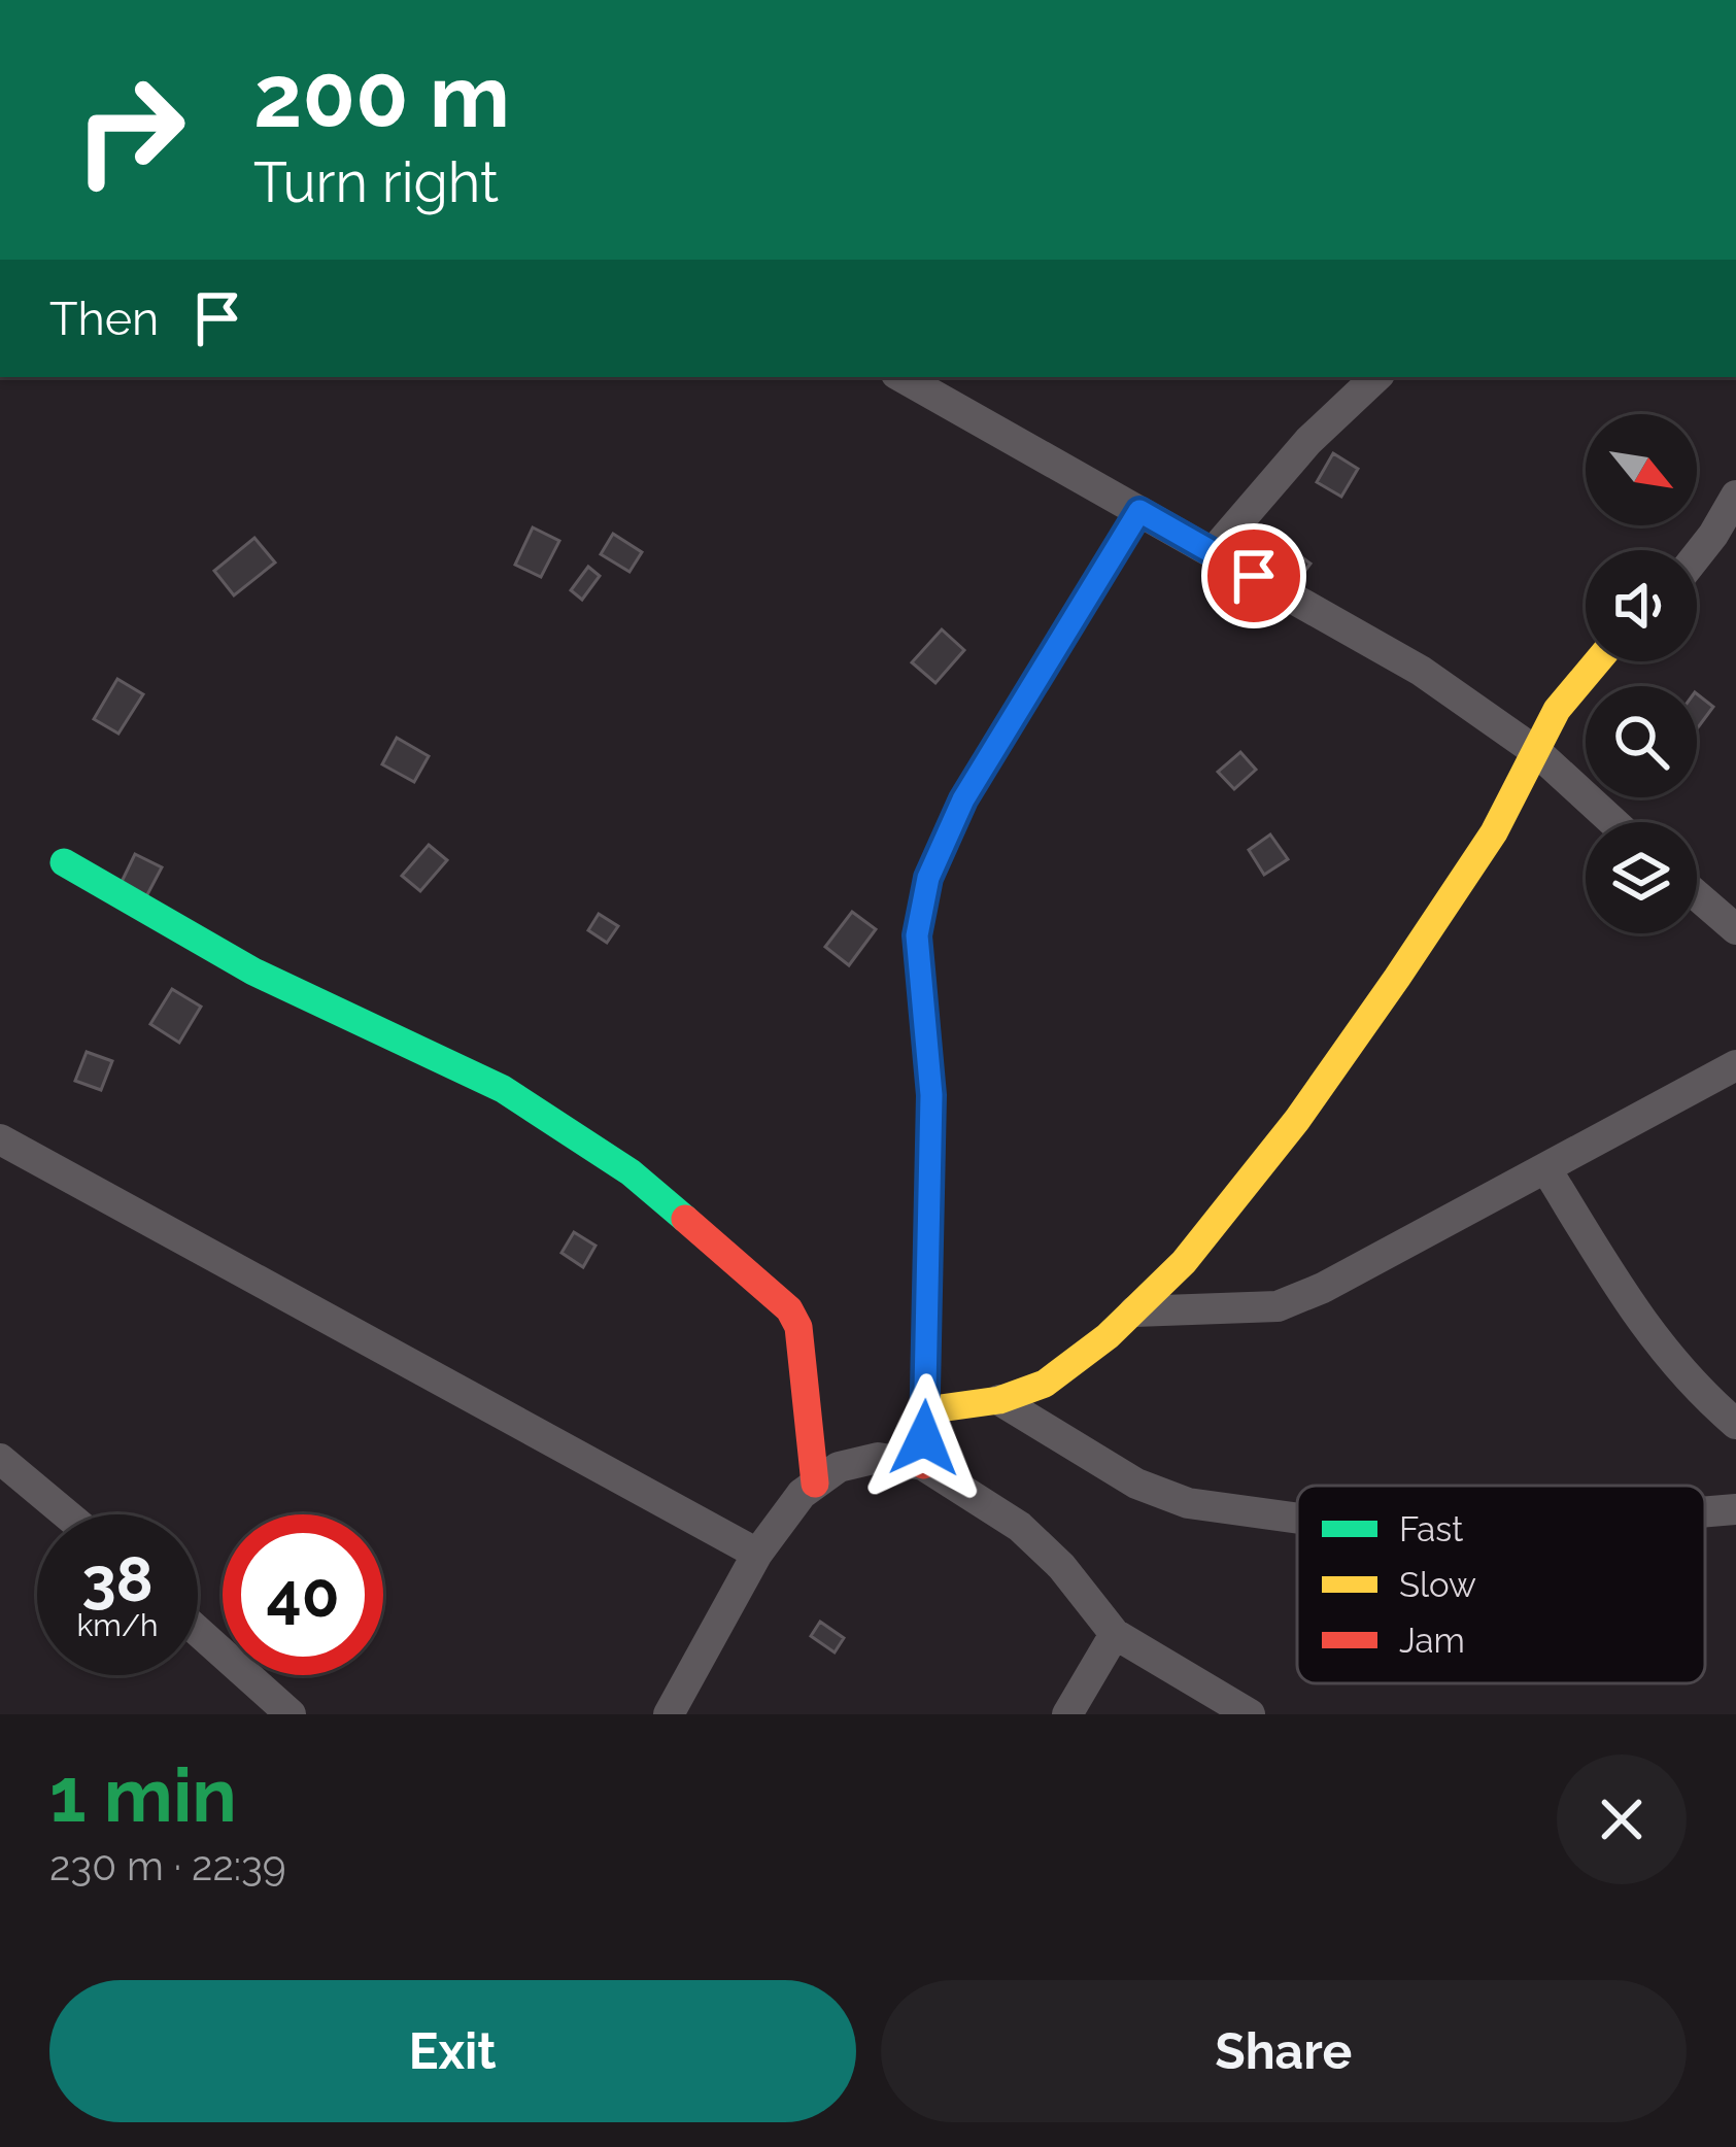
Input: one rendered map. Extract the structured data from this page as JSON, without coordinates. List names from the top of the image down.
{
  "legend": ["Fast", "Slow", "Jam"],
  "north": "bottom right",
  "page": {
    "turn": ["200 m", "Turn right"],
    "then": "Then",
    "speed": "38 km/h",
    "limit": "40",
    "heading": ["1 min", "230 m · 22:39"],
    "buttons": ["Exit", "Share"]
  }
}
